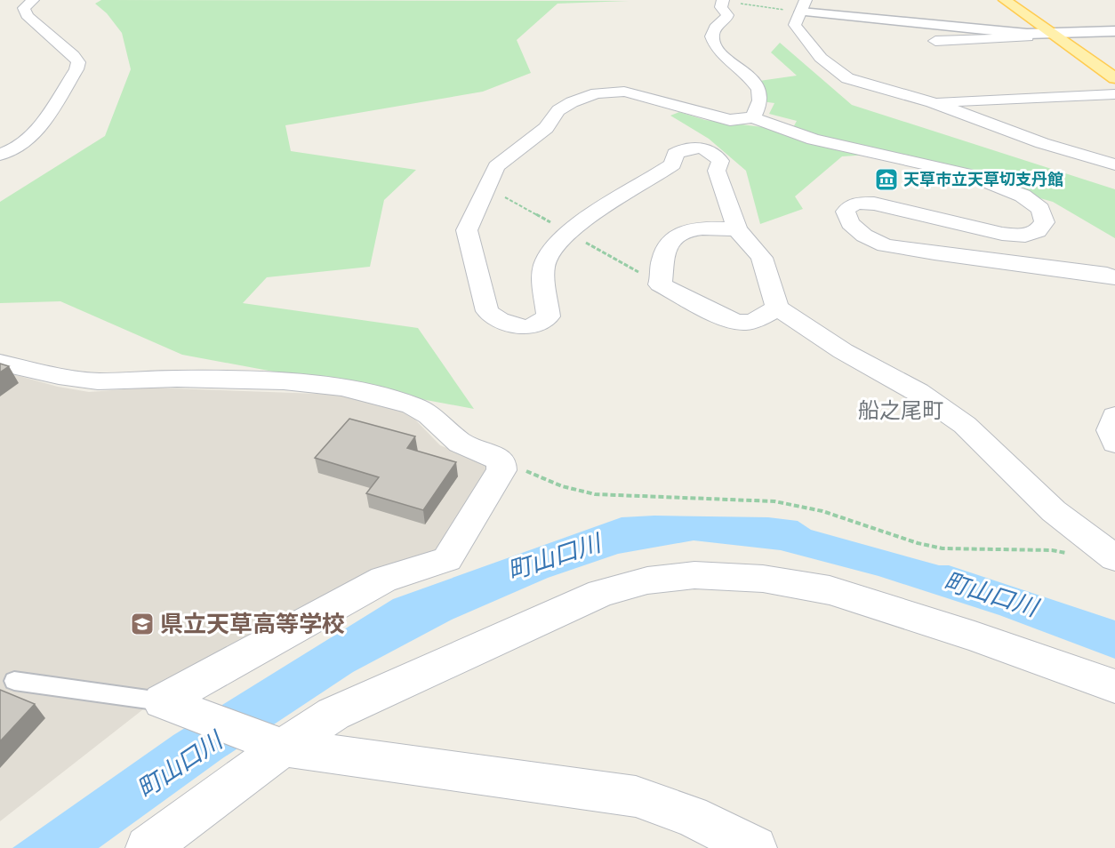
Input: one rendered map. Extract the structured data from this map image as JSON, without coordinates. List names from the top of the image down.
{
  "districts": ["船之尾町"],
  "water": ["町山口川"],
  "places": {
    "museum": ["天草市立天草切支丹館"],
    "school or university": ["県立天草高等学校"]
  }
}
